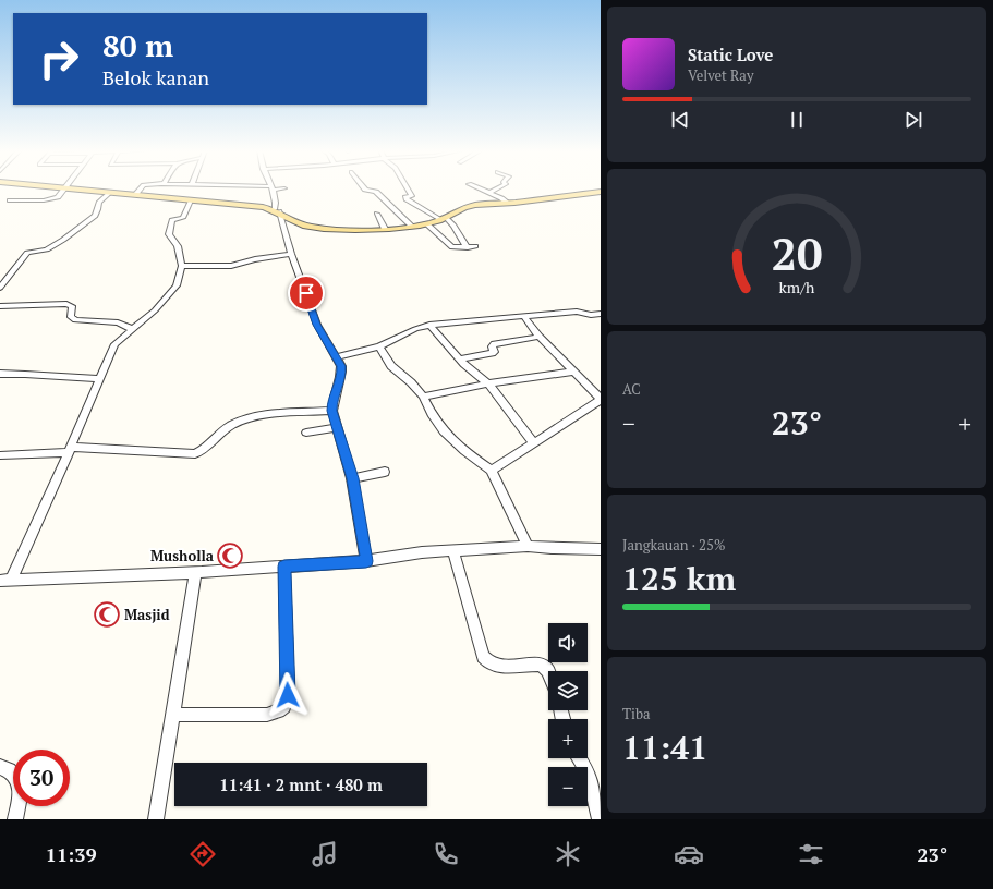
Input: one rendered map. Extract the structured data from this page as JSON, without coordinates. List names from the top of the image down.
{
  "places": {
    "mosque": ["Musholla", "Masjid"]
  },
  "page": {
    "turn": ["80 m", "Belok kanan"],
    "song": ["Static Love", "Velvet Ray"],
    "tile": [
      "AC",
      ["Jangkauan · 25%", "125 km"],
      ["Tiba", "11:41"]
    ],
    "heat": ["−", "23°", "+"],
    "map_buttons": ["+", "−"],
    "limit": "30",
    "trip": "11:41 · 2 mnt · 480 m",
    "tabs": ["11:39", "23°"],
    "gauge": ["20", "km/h"]
  }
}
